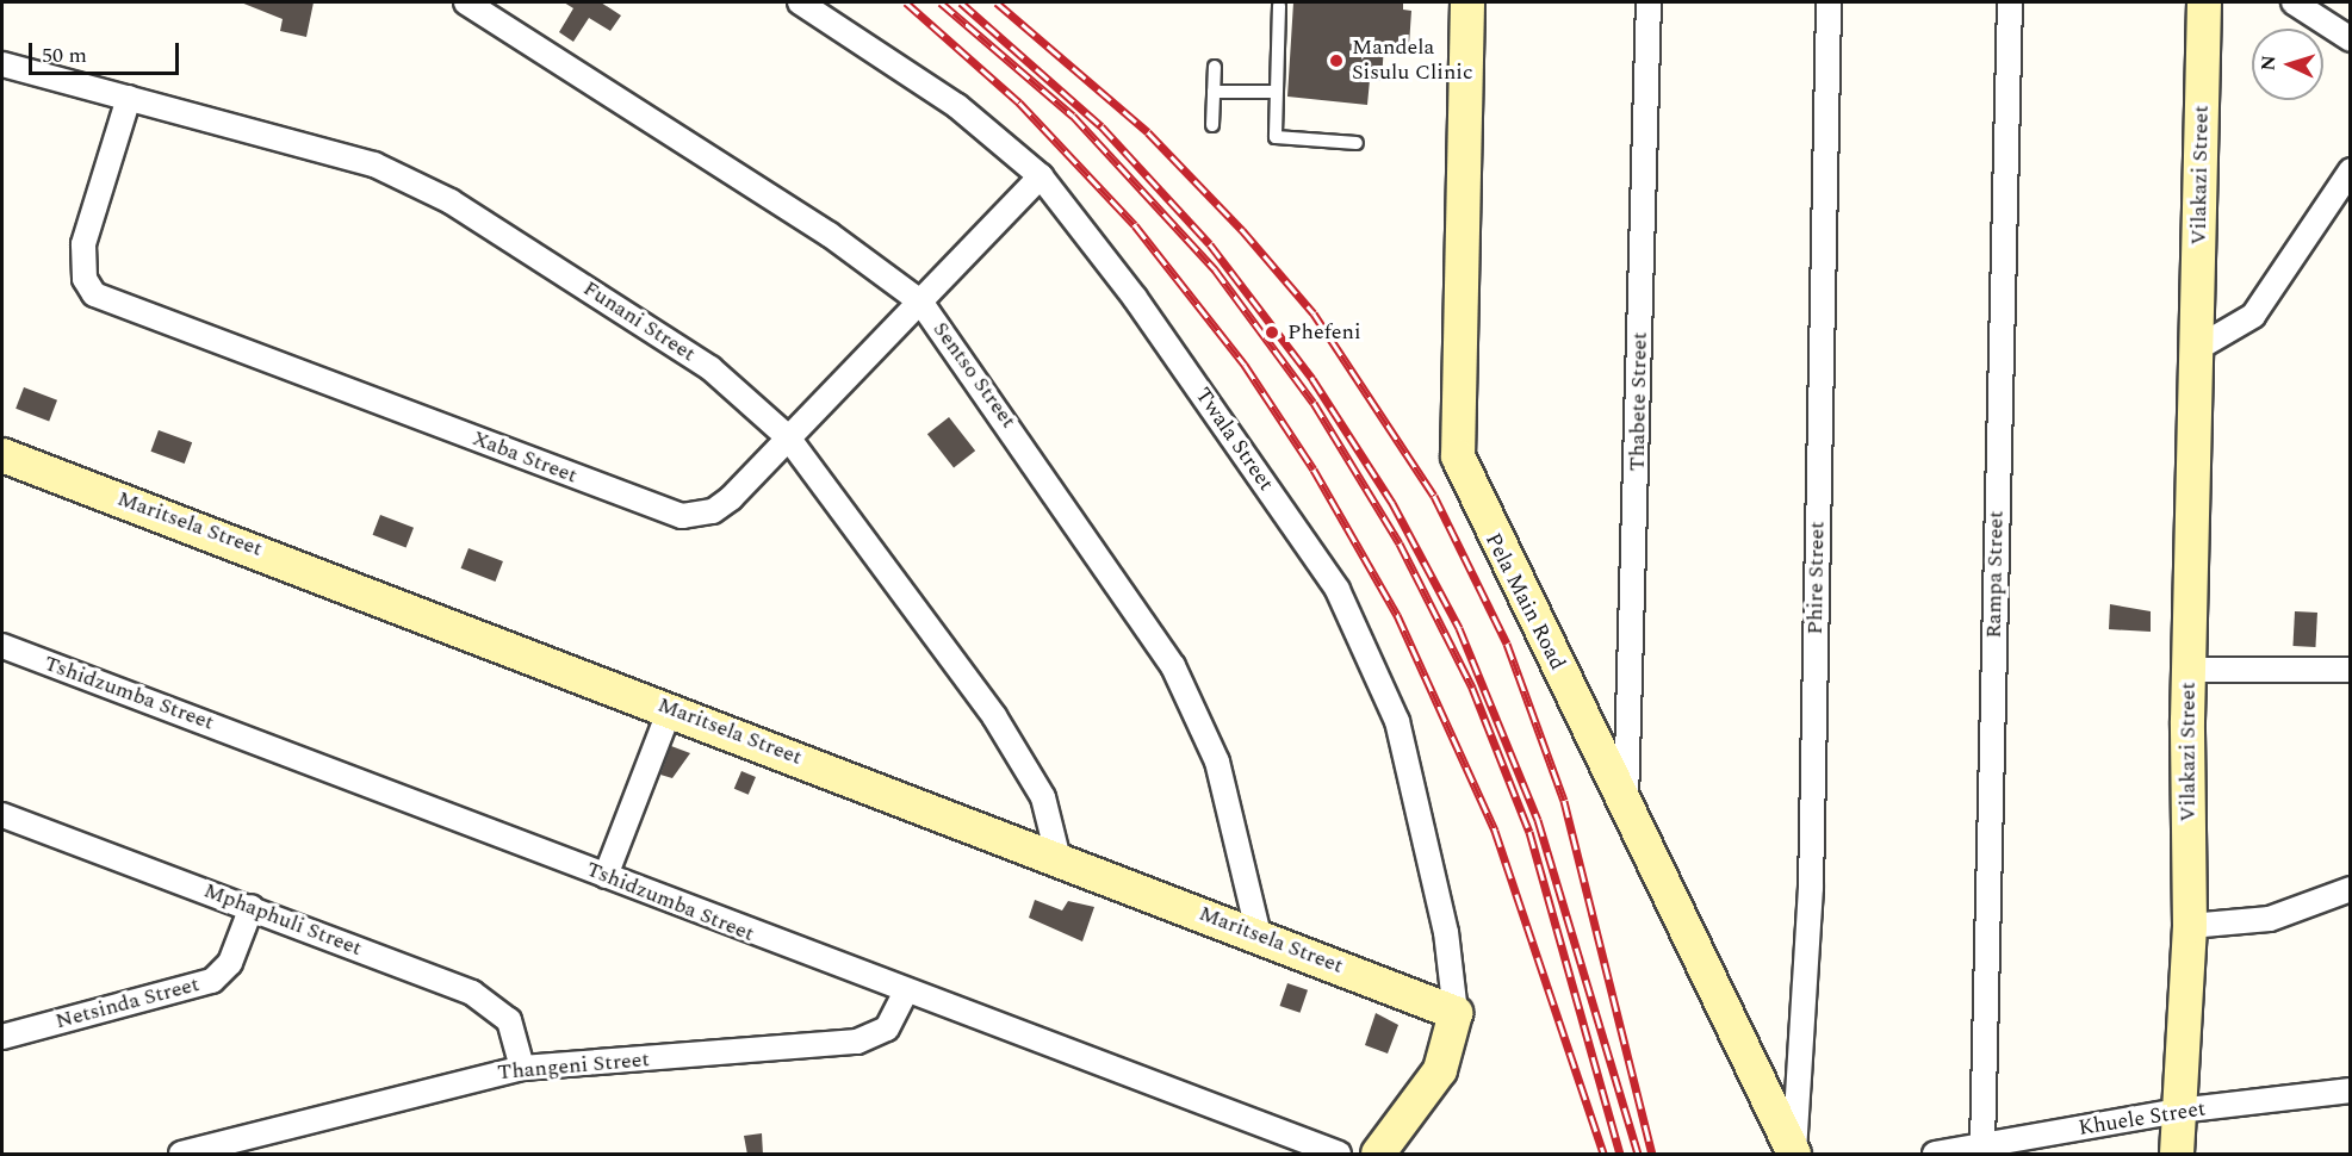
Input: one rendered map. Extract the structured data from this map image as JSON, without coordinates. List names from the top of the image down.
{
  "streets": {
    "street": [
      "Vilakazi Street",
      "Funani Street",
      "Sentso Street",
      "Thabete Street",
      "Twala Street",
      "Xaba Street",
      "Maritsela Street",
      "Rampa Street",
      "Phire Street",
      "Pela Main Road",
      "Tshidzumba Street",
      "Mphaphuli Street",
      "Netsinda Street",
      "Thangeni Street",
      "Khuele Street"
    ]
  },
  "crossings": [
    ["Vilakazi Street", "Khuele Street"],
    ["Funani Street", "Xaba Street"],
    ["Funani Street", "Maritsela Street"],
    ["Sentso Street", "Xaba Street"],
    ["Sentso Street", "Maritsela Street"],
    ["Thabete Street", "Pela Main Road"],
    ["Twala Street", "Xaba Street"],
    ["Twala Street", "Maritsela Street"],
    ["Rampa Street", "Khuele Street"],
    ["Phire Street", "Pela Main Road"],
    ["Tshidzumba Street", "Thangeni Street"],
    ["Mphaphuli Street", "Netsinda Street"],
    ["Mphaphuli Street", "Thangeni Street"]
  ],
  "places": ["Mandela Sisulu Clinic", "Phefeni"],
  "scale_bar": "50 m",
  "north": "left"
}
